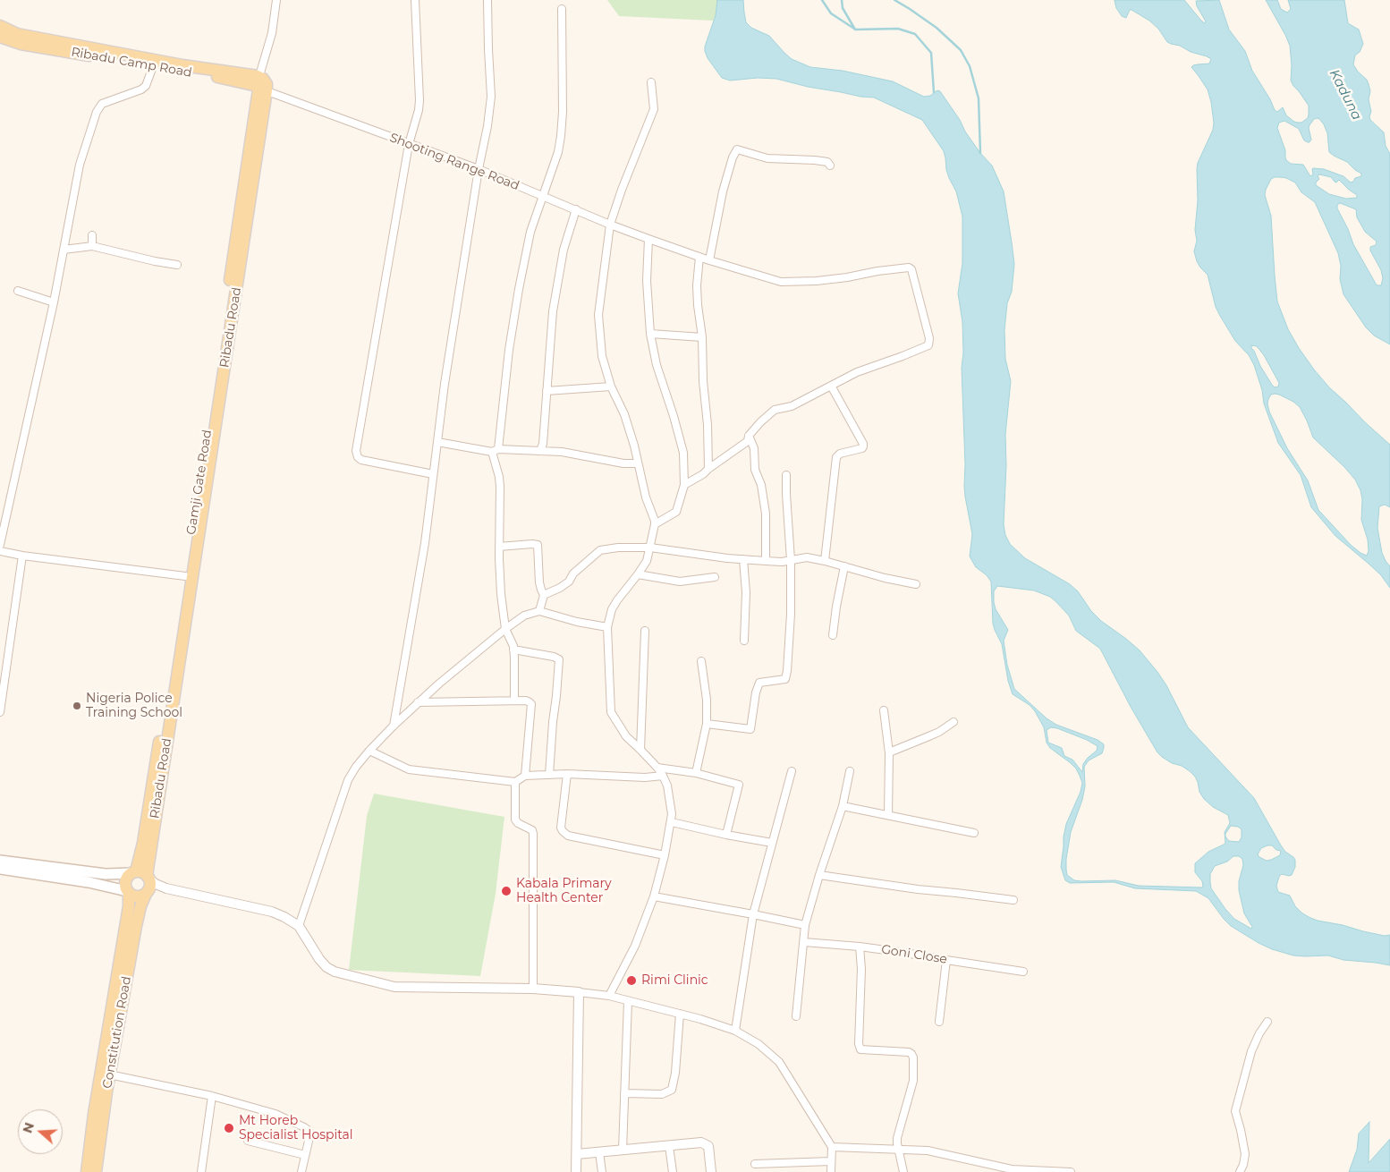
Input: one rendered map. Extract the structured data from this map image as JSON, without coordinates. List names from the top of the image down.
{
  "streets": {
    "main road": [
      "Ribadu Camp Road",
      "Ribadu Road",
      "Gamji Gate Road",
      "Constitution Road"
    ],
    "street": ["Shooting Range Road", "Goni Close"]
  },
  "crossings": [
    ["Ribadu Camp Road", "Shooting Range Road"],
    ["Ribadu Camp Road", "Gamji Gate Road"],
    ["Shooting Range Road", "Gamji Gate Road"],
    ["Ribadu Road", "Gamji Gate Road"],
    ["Ribadu Road", "Constitution Road"],
    ["Gamji Gate Road", "Constitution Road"]
  ],
  "water": ["Kaduna"],
  "places": [
    "Nigeria Police Training School",
    "Kabala Primary Health Center",
    "Rimi Clinic",
    "Mt Horeb Specialist Hospital"
  ],
  "north": "left"
}
